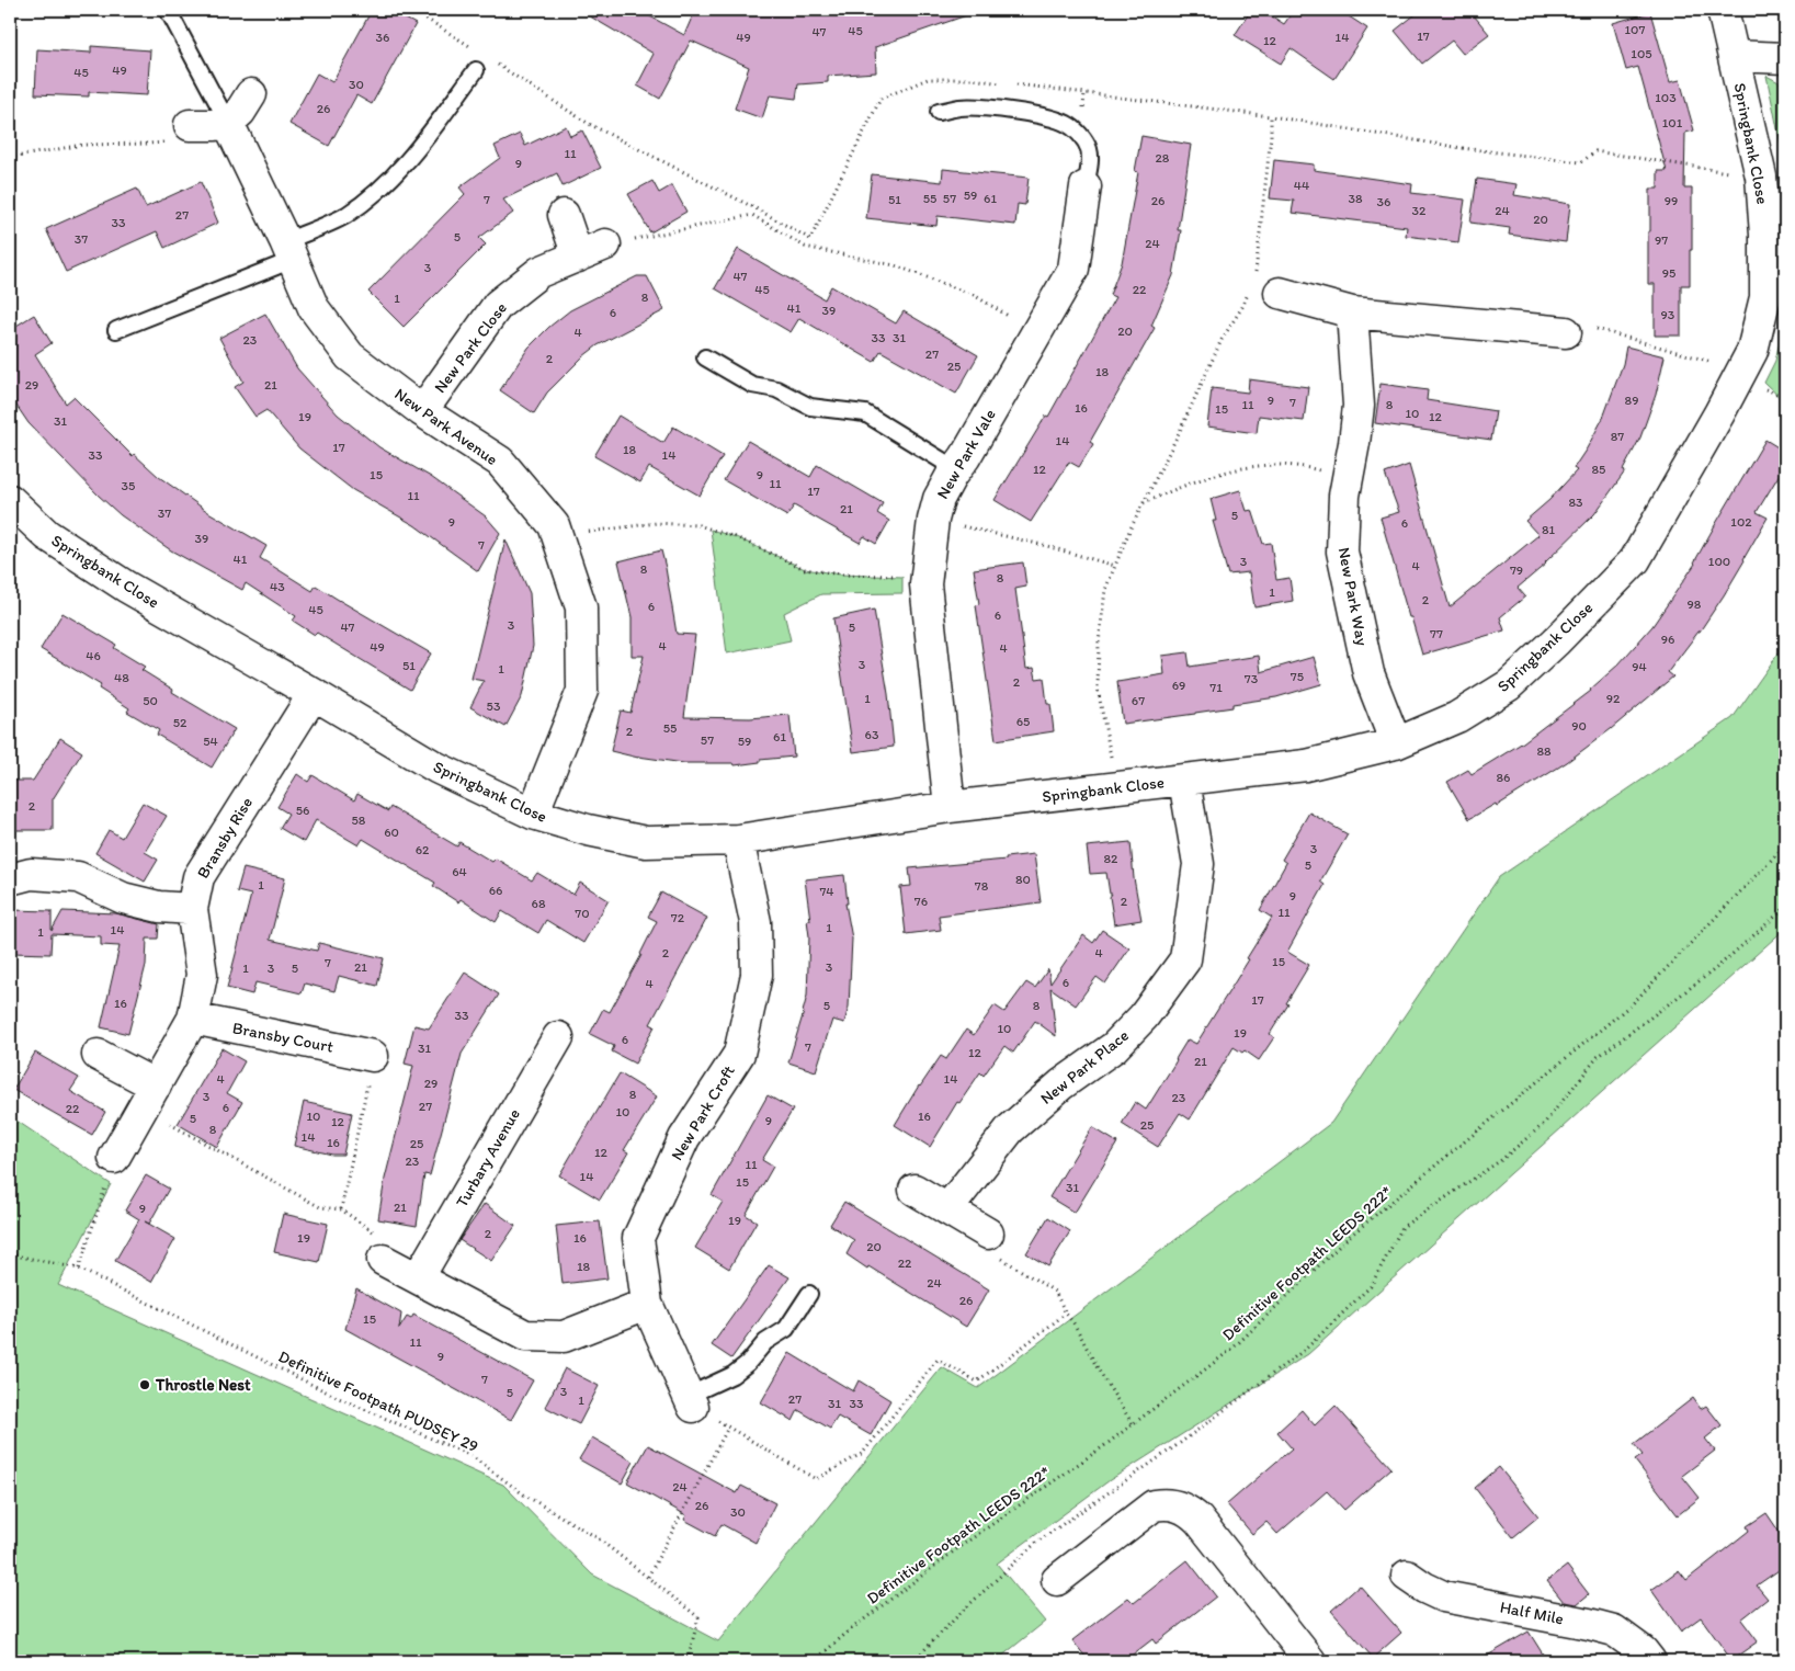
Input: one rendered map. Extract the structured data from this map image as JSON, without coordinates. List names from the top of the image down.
{
  "streets": {
    "street": [
      "Springbank Close",
      "New Park Close",
      "New Park Avenue",
      "New Park Vale",
      "New Park Way",
      "Bransby Rise",
      "Bransby Court",
      "New Park Place",
      "New Park Croft",
      "Turbary Avenue",
      "Half Mile"
    ],
    "path": ["Definitive Footpath LEEDS 222*", "Definitive Footpath PUDSEY 29"]
  },
  "crossings": [
    ["Springbank Close", "New Park Avenue"],
    ["Springbank Close", "New Park Vale"],
    ["Springbank Close", "New Park Way"],
    ["Springbank Close", "Bransby Rise"],
    ["Springbank Close", "New Park Place"],
    ["Springbank Close", "New Park Croft"],
    ["New Park Close", "New Park Avenue"],
    ["Bransby Rise", "Bransby Court"]
  ],
  "places": ["Throstle Nest"],
  "house_numbers": [
    "107",
    "45",
    "47",
    "17",
    "36",
    "49",
    "14",
    "12",
    "105",
    "49",
    "45",
    "30",
    "103",
    "26",
    "101",
    "11",
    "28",
    "9",
    "44",
    "59",
    "55",
    "57",
    "61",
    "38",
    "7",
    "51",
    "26",
    "99",
    "36",
    "32",
    "24",
    "27",
    "20",
    "33",
    "5",
    "37",
    "97",
    "24",
    "3",
    "95",
    "47",
    "45",
    "22",
    "8",
    "1",
    "41",
    "39",
    "6",
    "93",
    "20",
    "4",
    "33",
    "31",
    "23",
    "27",
    "2",
    "25",
    "18",
    "29",
    "21",
    "9",
    "89",
    "7",
    "11",
    "8",
    "16",
    "15",
    "10",
    "19",
    "12",
    "31",
    "87",
    "14",
    "17",
    "18",
    "33",
    "14",
    "12",
    "85",
    "15",
    "9",
    "11",
    "35",
    "17",
    "11",
    "83",
    "21",
    "37",
    "5",
    "9",
    "102",
    "6",
    "81",
    "39",
    "7",
    "41",
    "3",
    "100",
    "4",
    "8",
    "79",
    "8",
    "43",
    "1",
    "2",
    "98",
    "6",
    "45",
    "6",
    "3",
    "47",
    "5",
    "77",
    "96",
    "4",
    "49",
    "4",
    "46",
    "3",
    "51",
    "94",
    "1",
    "75",
    "48",
    "73",
    "2",
    "69",
    "71",
    "1",
    "92",
    "50",
    "67",
    "53",
    "65",
    "52",
    "90",
    "55",
    "2",
    "63",
    "61",
    "57",
    "54",
    "59",
    "88",
    "86",
    "2",
    "56",
    "58",
    "60",
    "3",
    "62",
    "82",
    "5",
    "64",
    "80",
    "1",
    "78",
    "66",
    "74",
    "9",
    "76",
    "2",
    "68",
    "11",
    "70",
    "72",
    "1",
    "14",
    "1",
    "2",
    "4",
    "15",
    "7",
    "21",
    "3",
    "1",
    "3",
    "5",
    "6",
    "4",
    "17",
    "16",
    "5",
    "8",
    "33",
    "10",
    "19",
    "6",
    "7",
    "31",
    "12",
    "21",
    "4",
    "14",
    "29",
    "8",
    "3",
    "23",
    "27",
    "6",
    "22",
    "10",
    "10",
    "16",
    "5",
    "9",
    "12",
    "25",
    "8",
    "14",
    "16",
    "25",
    "12",
    "23",
    "11",
    "14",
    "15",
    "31",
    "21",
    "9",
    "19",
    "2",
    "19",
    "16",
    "20",
    "22",
    "18",
    "24",
    "26",
    "15",
    "11",
    "9",
    "7",
    "3",
    "5",
    "27",
    "1",
    "31",
    "33",
    "24",
    "26",
    "30"
  ]
}
